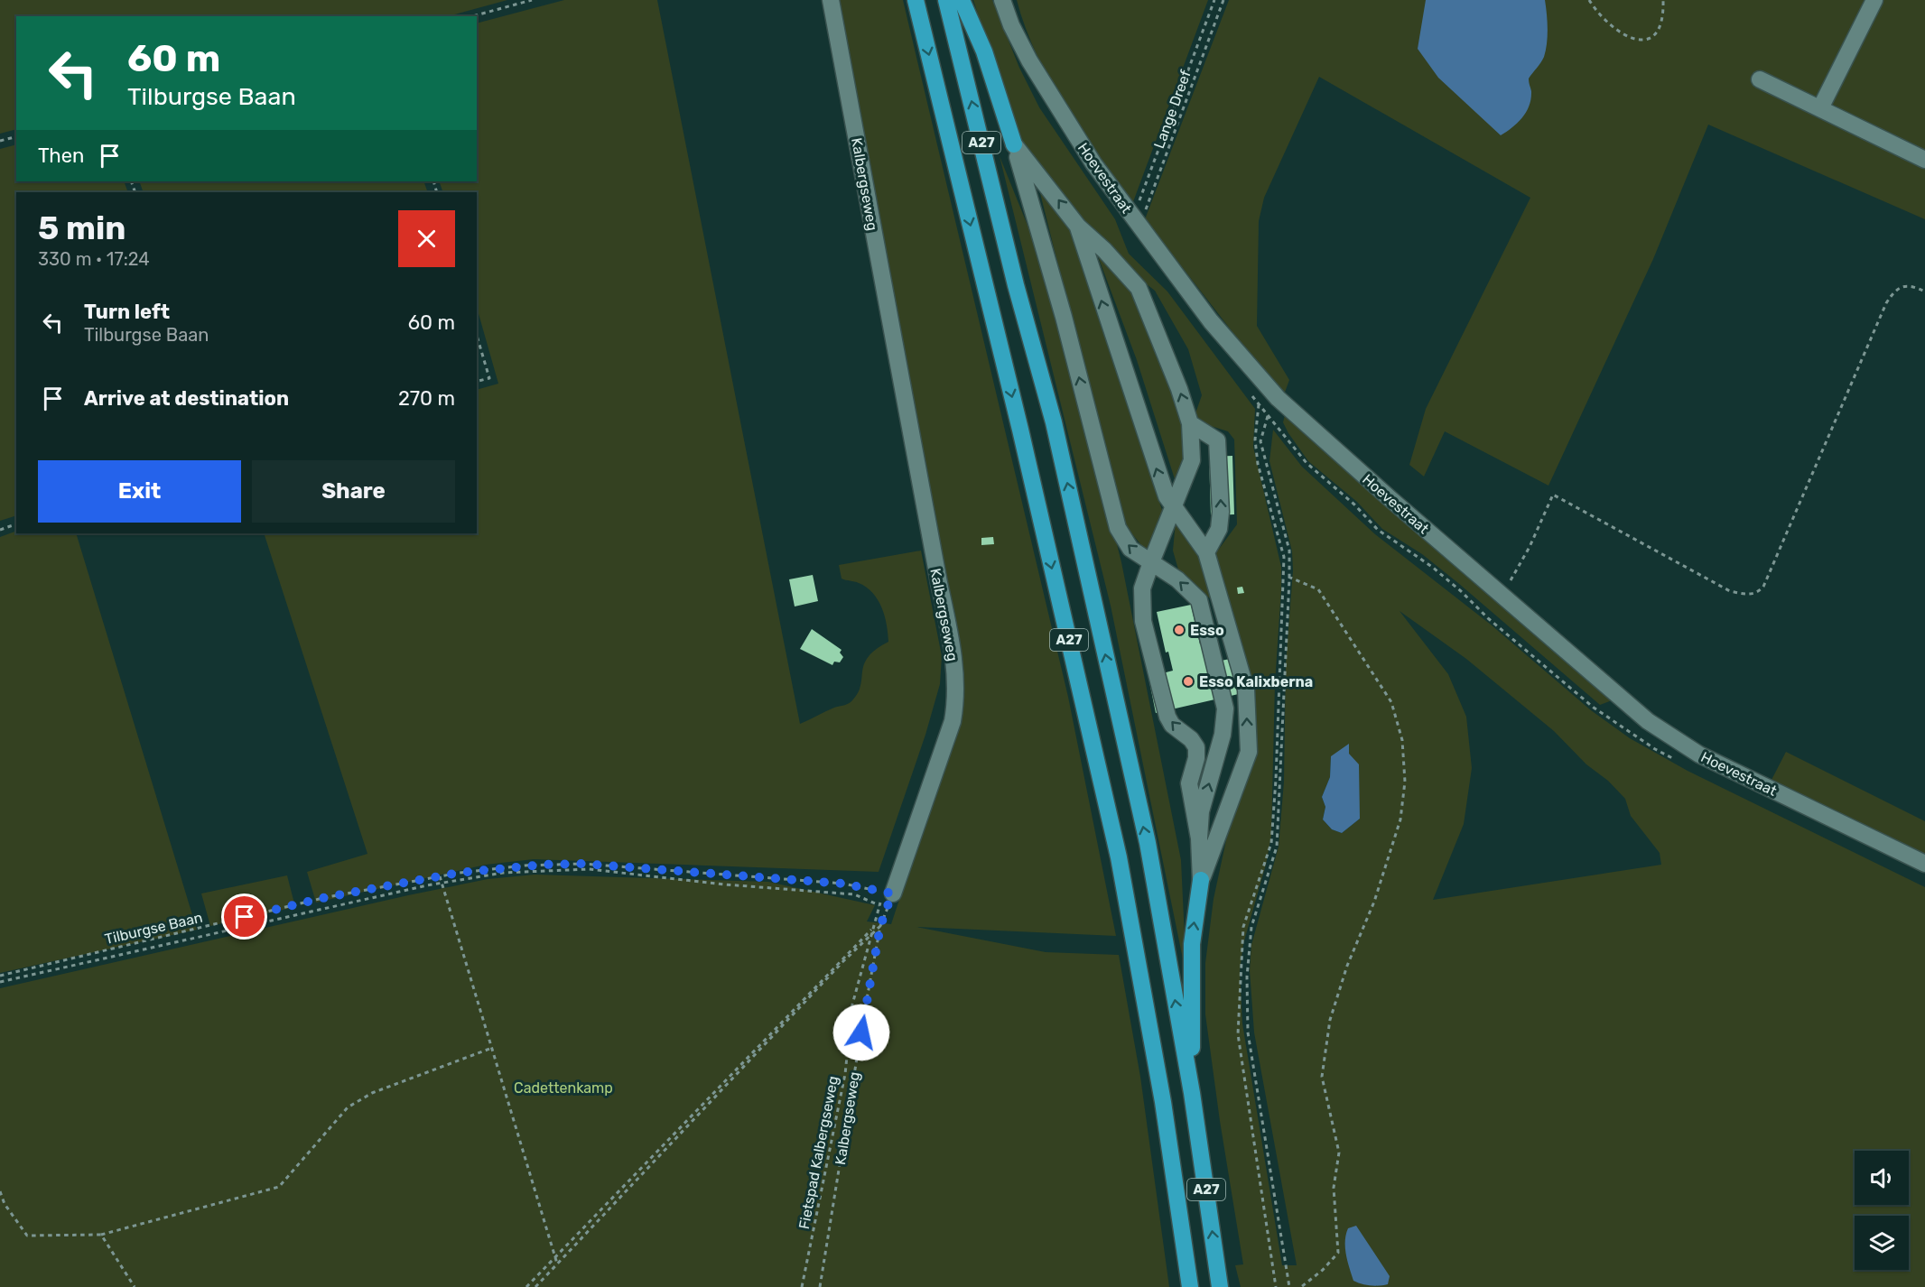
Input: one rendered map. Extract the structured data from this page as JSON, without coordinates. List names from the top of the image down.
{
  "streets": {
    "highway": ["A27"],
    "street": ["Hoevestraat", "Kalbergseweg"],
    "path": ["Lange Dreef", "Tilburgse Baan", "Fietspad Kalbergseweg"]
  },
  "crossings": [
    ["Lange Dreef", "Hoevestraat"],
    ["Kalbergseweg", "Tilburgse Baan"]
  ],
  "parks": ["Cadettenkamp"],
  "places": ["Esso", "Esso Kalixberna"],
  "page": {
    "turn": ["60 m", "Tilburgse Baan"],
    "then": "Then",
    "heading": ["5 min", "330 m · 17:24"],
    "list": [
      {
        "name": "Turn left",
        "note": "Tilburgse Baan",
        "value": "60 m"
      },
      {
        "name": "Arrive at destination",
        "value": "270 m"
      }
    ],
    "buttons": ["Exit", "Share"]
  }
}
